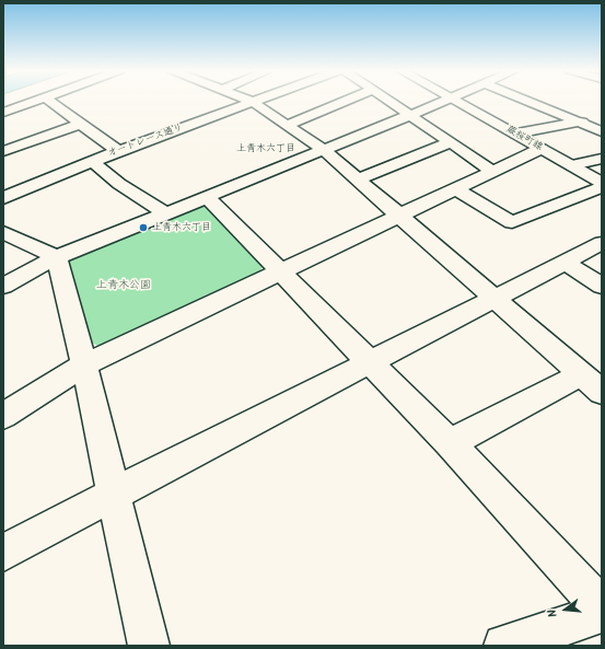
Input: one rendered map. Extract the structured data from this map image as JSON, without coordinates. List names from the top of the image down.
{
  "streets": {
    "street": ["蕨桜町線", "オートレース通り"]
  },
  "districts": ["上青木六丁目"],
  "parks": ["上青木公園"],
  "places": ["上青木六丁目"],
  "north": "left"
}
